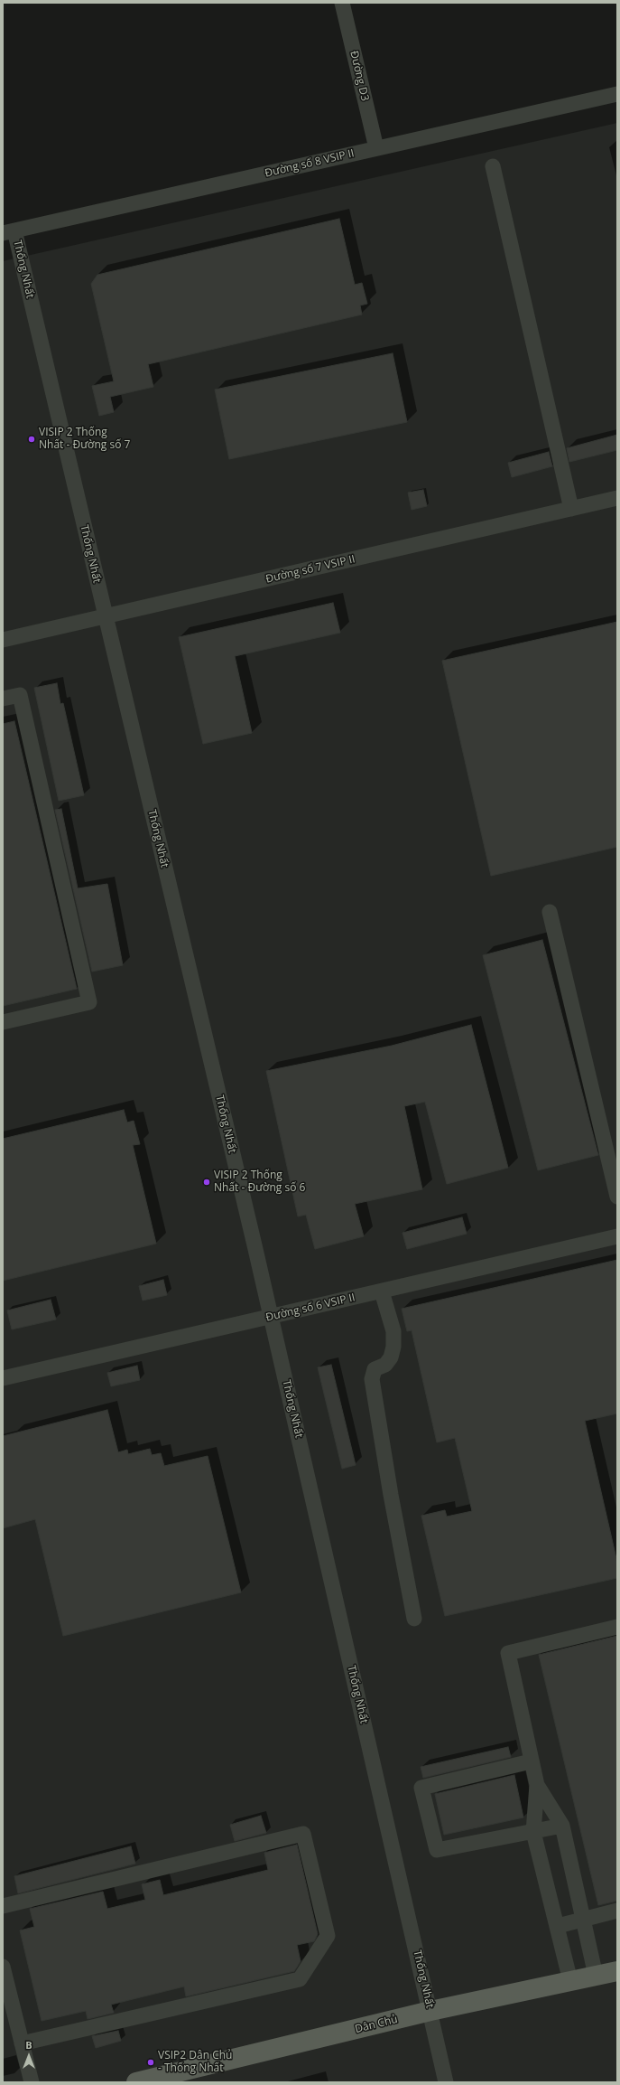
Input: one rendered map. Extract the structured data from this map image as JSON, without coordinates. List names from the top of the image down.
{
  "streets": {
    "main road": ["Dân Chủ"],
    "street": [
      "Đường D3",
      "Đường số 8 VSIP II",
      "Thống Nhất",
      "Đường số 7 VSIP II",
      "Đường số 6 VSIP II"
    ]
  },
  "crossings": [
    ["Đường D3", "Đường số 8 VSIP II"],
    ["Đường số 8 VSIP II", "Thống Nhất"],
    ["Thống Nhất", "Đường số 7 VSIP II"],
    ["Thống Nhất", "Đường số 6 VSIP II"],
    ["Thống Nhất", "Dân Chủ"]
  ],
  "places": ["VISIP 2 Thống Nhất - Đường số 7", "VISIP 2 Thống Nhất - Đường số 6", "VSIP2 Dân Chủ - Thống Nhất"],
  "north": "top"
}
